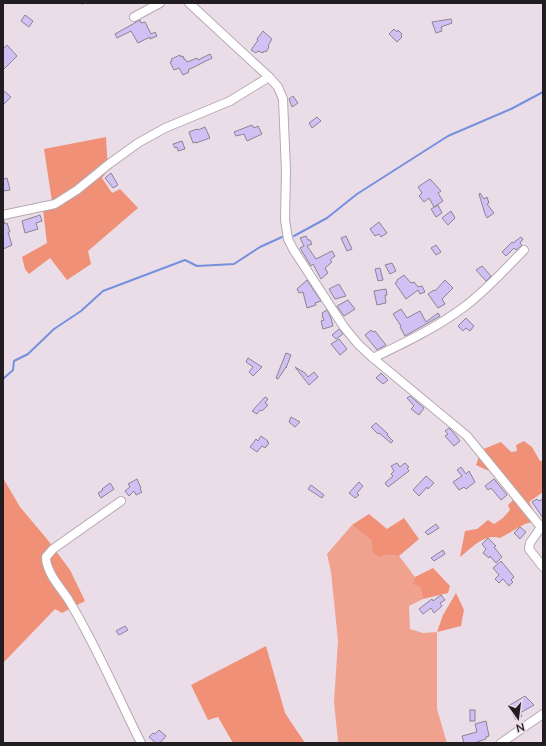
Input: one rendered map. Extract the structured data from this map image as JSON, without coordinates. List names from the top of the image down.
{
  "north": "bottom"
}
